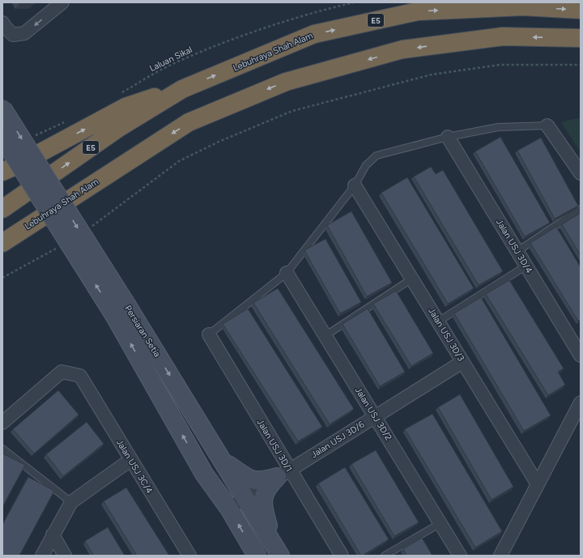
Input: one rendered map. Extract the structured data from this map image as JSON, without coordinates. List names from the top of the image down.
{
  "streets": {
    "highway": ["E5", "Lebuhraya Shah Alam"],
    "main road": ["Persiaran Setia"],
    "street": [
      "Jalan USJ 3D/4",
      "Jalan USJ 3D/3",
      "Jalan USJ 3D/2",
      "Jalan USJ 3D/6",
      "Jalan USJ 3D/1",
      "Jalan USJ 3C/4"
    ],
    "path": ["Laluan Sikal"]
  },
  "crossings": [
    ["Persiaran Setia", "Jalan USJ 3D/6"],
    ["Jalan USJ 3D/3", "Jalan USJ 3D/6"],
    ["Jalan USJ 3D/2", "Jalan USJ 3D/6"],
    ["Jalan USJ 3D/6", "Jalan USJ 3D/1"]
  ]
}
